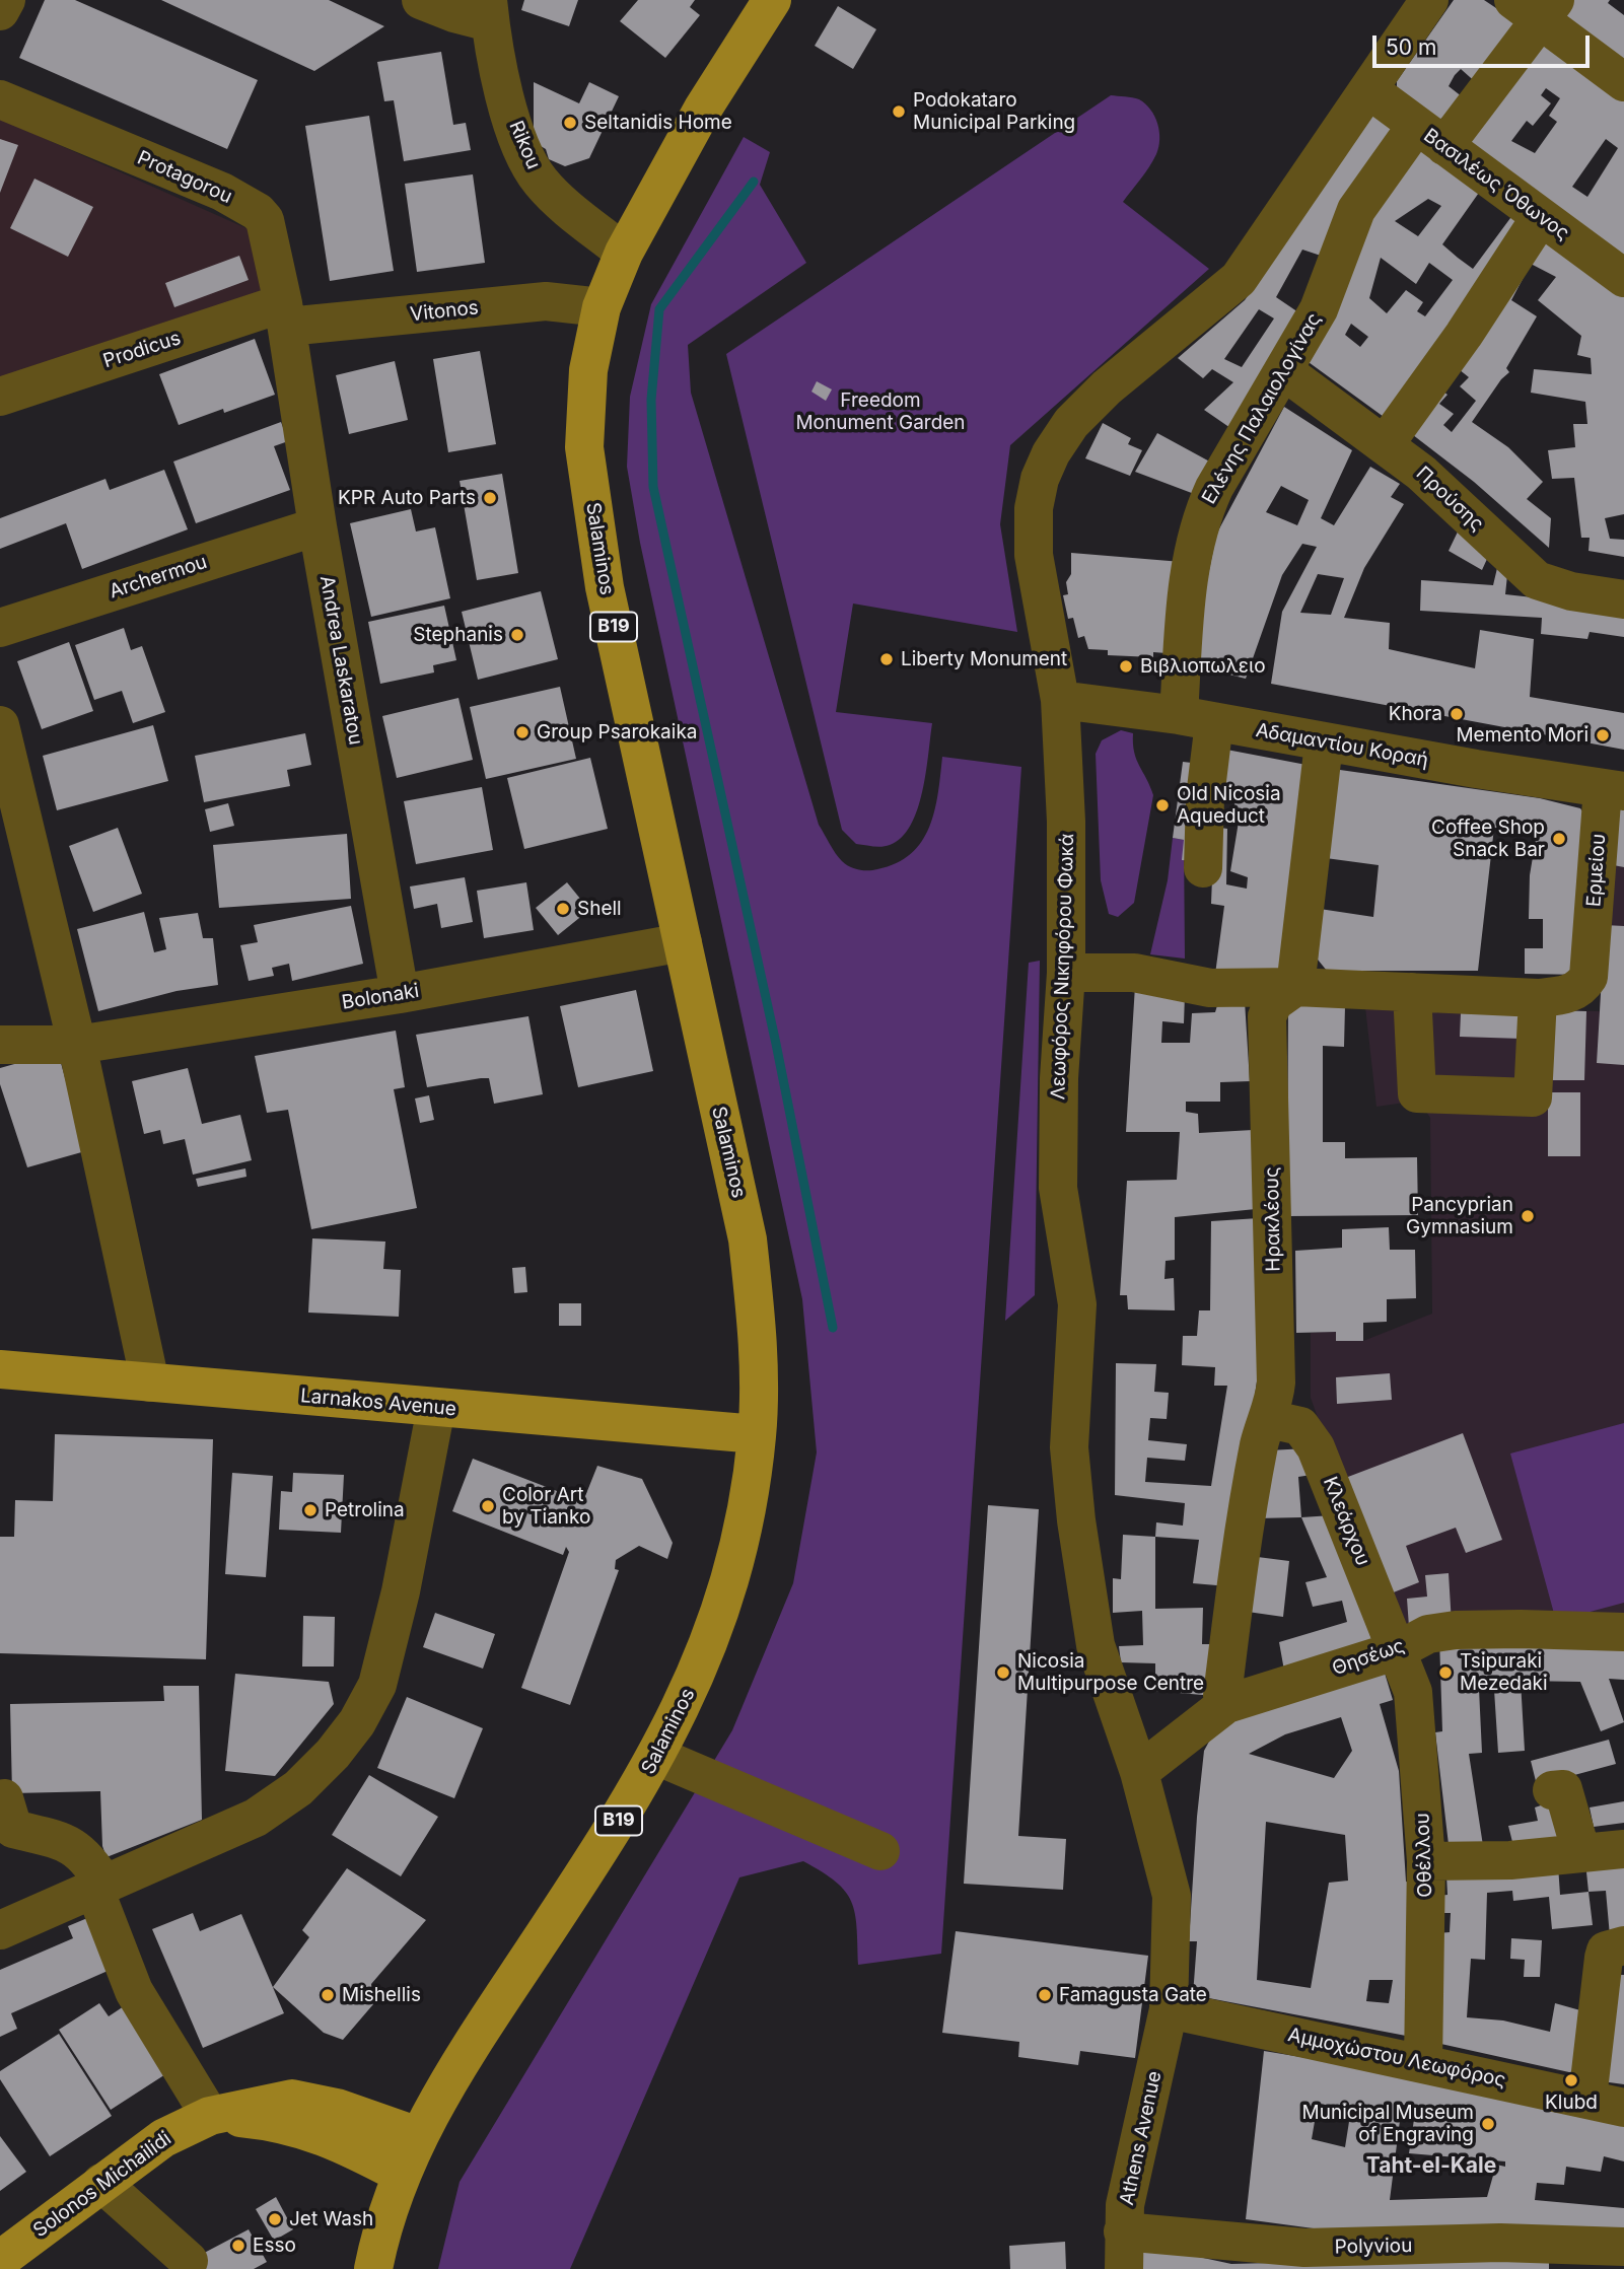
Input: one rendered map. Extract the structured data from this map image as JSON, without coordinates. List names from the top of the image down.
{
  "streets": {
    "main road": [
      "Salaminos",
      "B19",
      "Larnakos Avenue",
      "Solonos Michailidi"
    ],
    "street": [
      "Rikou",
      "Protagorou",
      "Βασιλέως Όθωνος",
      "Vitonos",
      "Prodicus",
      "Ελένης Παλαιολογίνας",
      "Προύσης",
      "Archermou",
      "Andrea Laskaratou",
      "Αδαμαντίου Κοραή",
      "Ερμείου",
      "Λεωφόρος Νικηφόρου Φωκά",
      "Bolonaki",
      "Ηρακλέους",
      "Κλεάρχου",
      "Θησέως",
      "Οθέλλου",
      "Αμμοχώστου Λεωφόρος",
      "Athens Avenue",
      "Polyviou"
    ]
  },
  "crossings": [
    ["Rikou", "Salaminos"],
    ["Protagorou", "Vitonos"],
    ["Protagorou", "Prodicus"],
    ["Protagorou", "Andrea Laskaratou"],
    ["Βασιλέως Όθωνος", "Ελένης Παλαιολογίνας"],
    ["Βασιλέως Όθωνος", "Λεωφόρος Νικηφόρου Φωκά"],
    ["Vitonos", "Prodicus"],
    ["Vitonos", "Salaminos"],
    ["Vitonos", "Andrea Laskaratou"],
    ["Prodicus", "Andrea Laskaratou"],
    ["Ελένης Παλαιολογίνας", "Προύσης"],
    ["Ελένης Παλαιολογίνας", "Αδαμαντίου Κοραή"],
    ["Salaminos", "Bolonaki"],
    ["Salaminos", "Larnakos Avenue"],
    ["Salaminos", "Solonos Michailidi"],
    ["Archermou", "Andrea Laskaratou"],
    ["Andrea Laskaratou", "Bolonaki"],
    ["Αδαμαντίου Κοραή", "Ερμείου"],
    ["Αδαμαντίου Κοραή", "Λεωφόρος Νικηφόρου Φωκά"],
    ["Λεωφόρος Νικηφόρου Φωκά", "Θησέως"],
    ["Λεωφόρος Νικηφόρου Φωκά", "Αμμοχώστου Λεωφόρος"],
    ["Λεωφόρος Νικηφόρου Φωκά", "Athens Avenue"],
    ["Ηρακλέους", "Κλεάρχου"],
    ["Ηρακλέους", "Θησέως"],
    ["Κλεάρχου", "Θησέως"],
    ["Κλεάρχου", "Οθέλλου"],
    ["Θησέως", "Οθέλλου"],
    ["Οθέλλου", "Αμμοχώστου Λεωφόρος"],
    ["Αμμοχώστου Λεωφόρος", "Athens Avenue"],
    ["Athens Avenue", "Polyviou"]
  ],
  "districts": ["Taht-el-Kale"],
  "parks": ["Freedom Monument Garden"],
  "places": [
    "Podokataro Municipal Parking",
    "Seltanidis Home",
    "KPR Auto Parts",
    "Stephanis",
    "Liberty Monument",
    "Βιβλιοπωλειο",
    "Khora",
    "Group Psarokaika",
    "Memento Mori",
    "Old Nicosia Aqueduct",
    "Coffee Shop Snack Bar",
    "Shell",
    "Pancyprian Gymnasium",
    "Color Art by Tianko",
    "Petrolina",
    "Nicosia Multipurpose Centre",
    "Tsipuraki Mezedaki",
    "Mishellis",
    "Famagusta Gate",
    "Klubd",
    "Municipal Museum of Engraving",
    "Jet Wash",
    "Esso"
  ],
  "scale_bar": "50 m"
}
